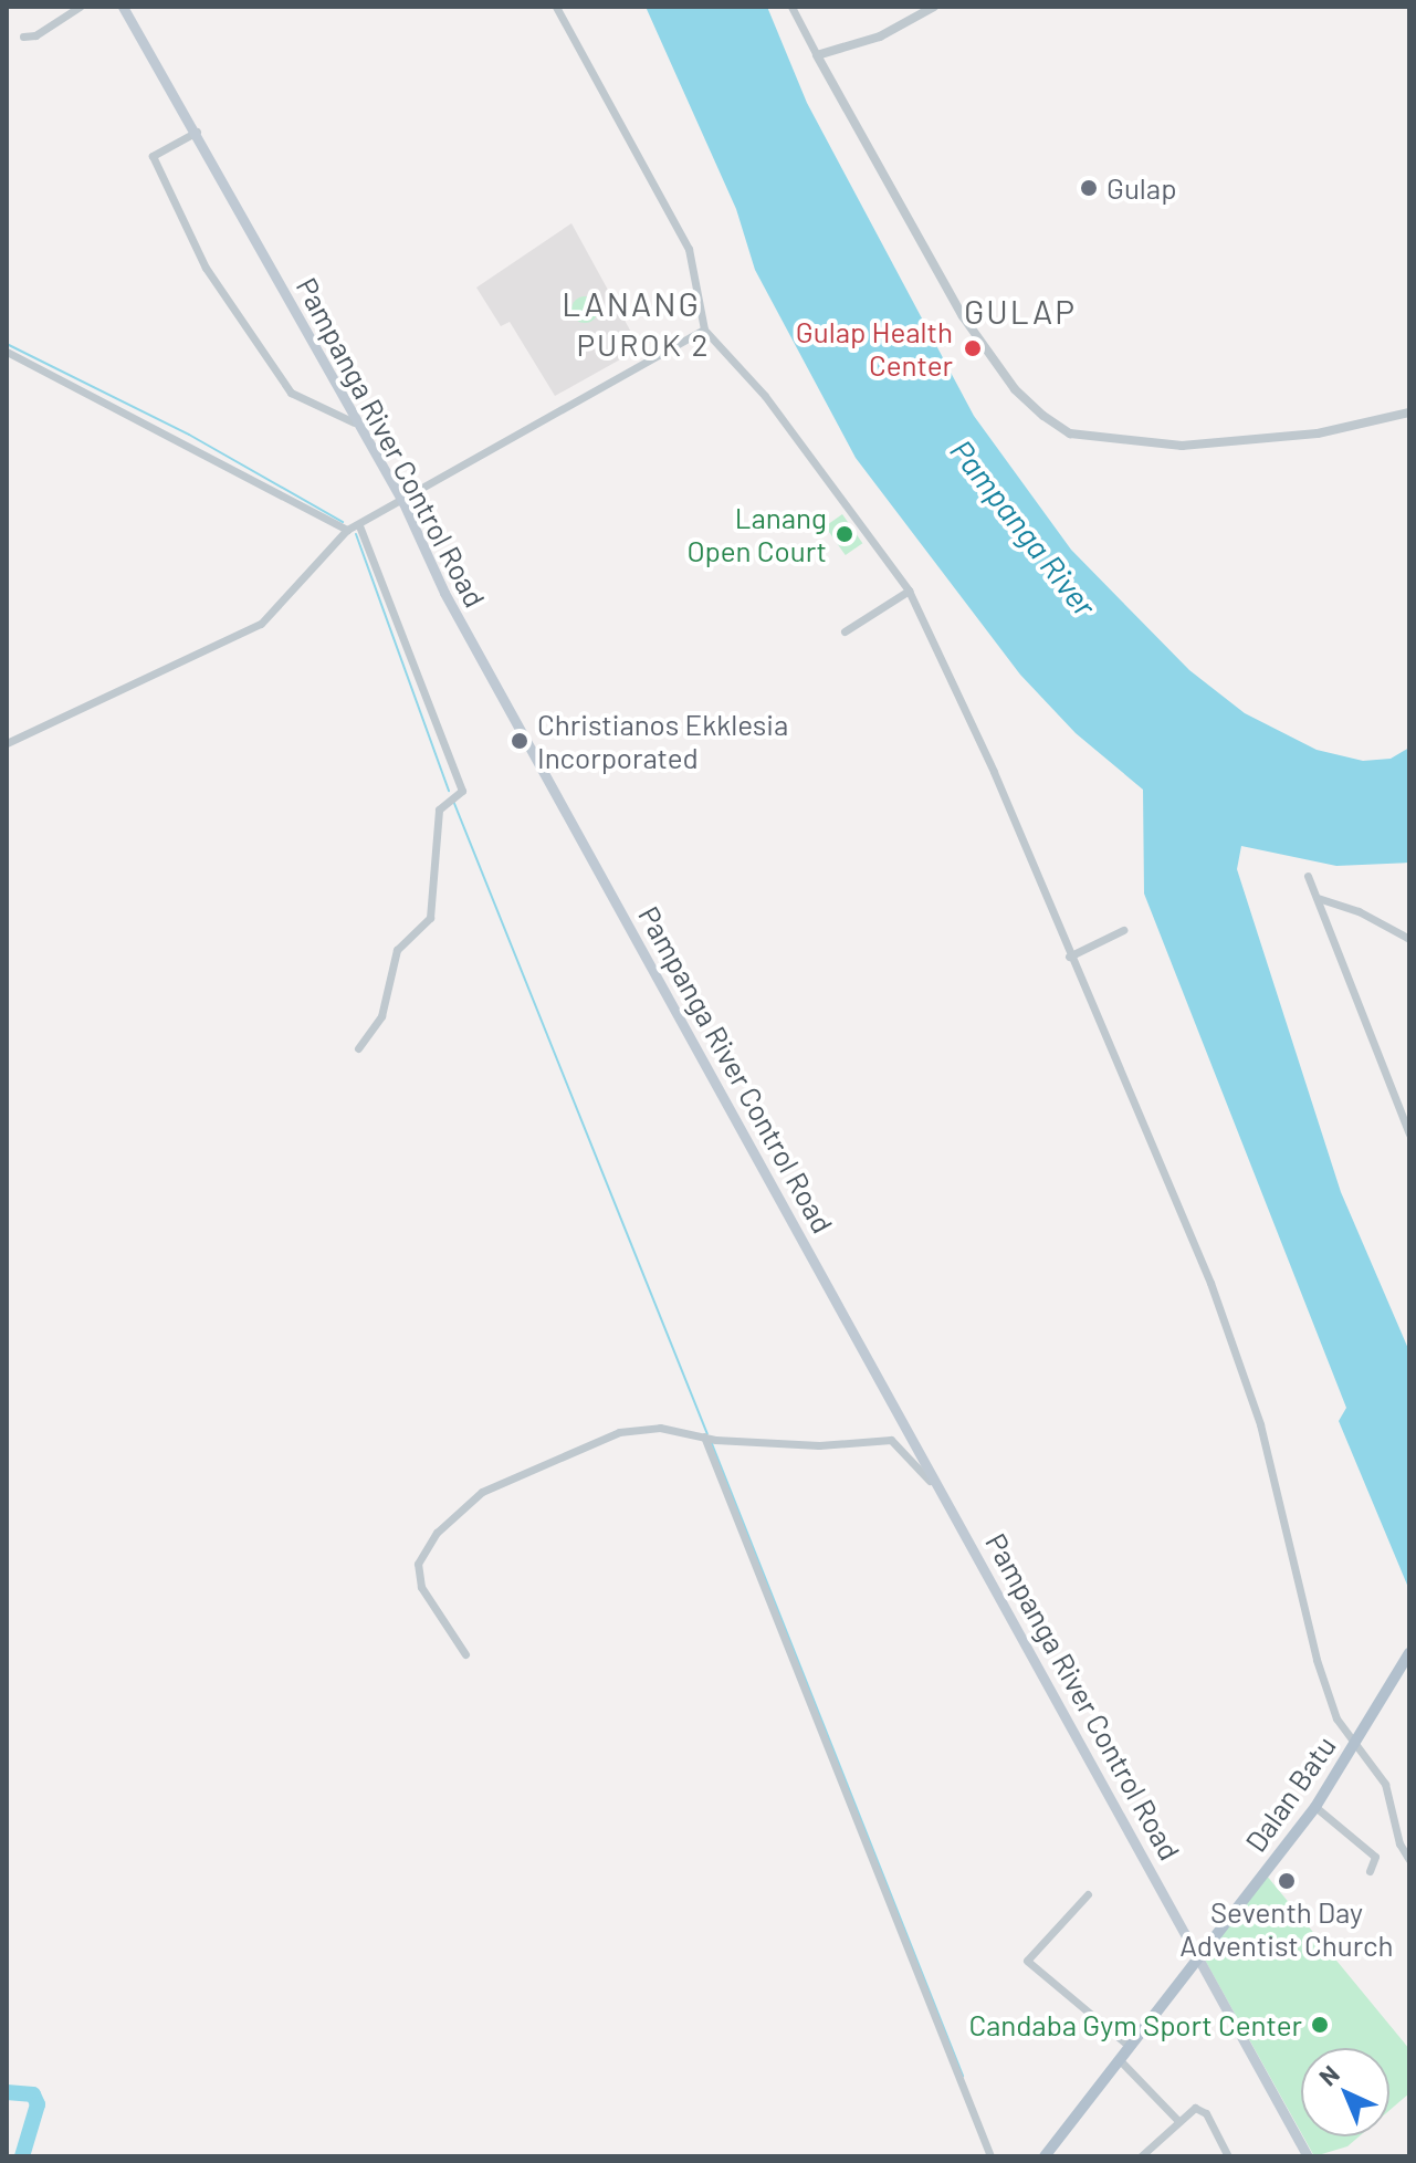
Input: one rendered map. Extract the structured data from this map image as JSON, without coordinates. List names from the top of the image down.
{
  "streets": {
    "main road": ["Pampanga River Control Road", "Dalan Batu"]
  },
  "crossings": [
    ["Pampanga River Control Road", "Dalan Batu"]
  ],
  "districts": ["LANANG", "GULAP", "PUROK 2"],
  "water": ["Pampanga River"],
  "places": [
    "Gulap",
    "Gulap Health Center",
    "Lanang Open Court",
    "Christianos Ekklesia Incorporated",
    "Seventh Day Adventist Church",
    "Candaba Gym Sport Center"
  ],
  "north": "top left"
}
